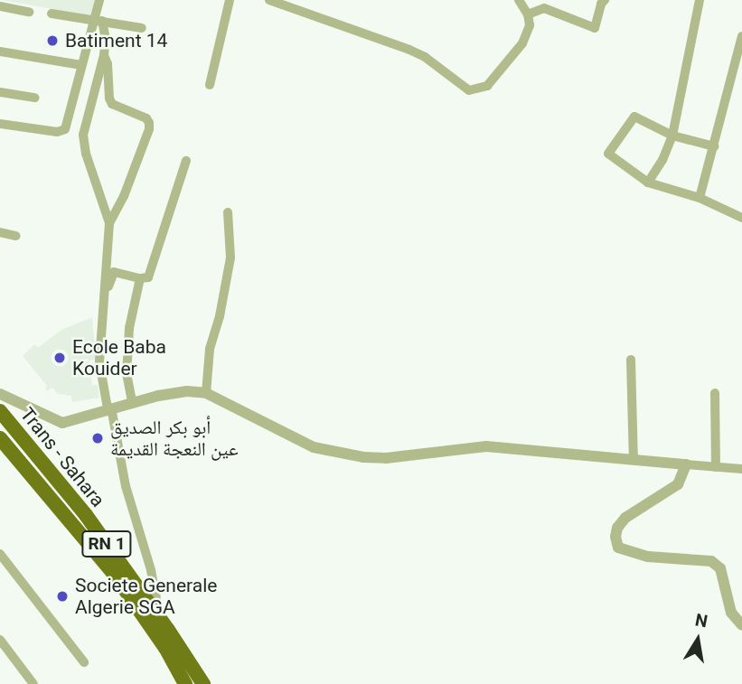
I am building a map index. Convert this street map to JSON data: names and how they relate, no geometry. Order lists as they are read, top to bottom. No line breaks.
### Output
{"streets":{"highway":["Trans - Sahara","RN 1"]},"places":["Batiment 14","Ecole Baba Kouider","أبو بكر الصديق عين النعجة القديمة","Societe Generale Algerie SGA"],"north":"top"}
